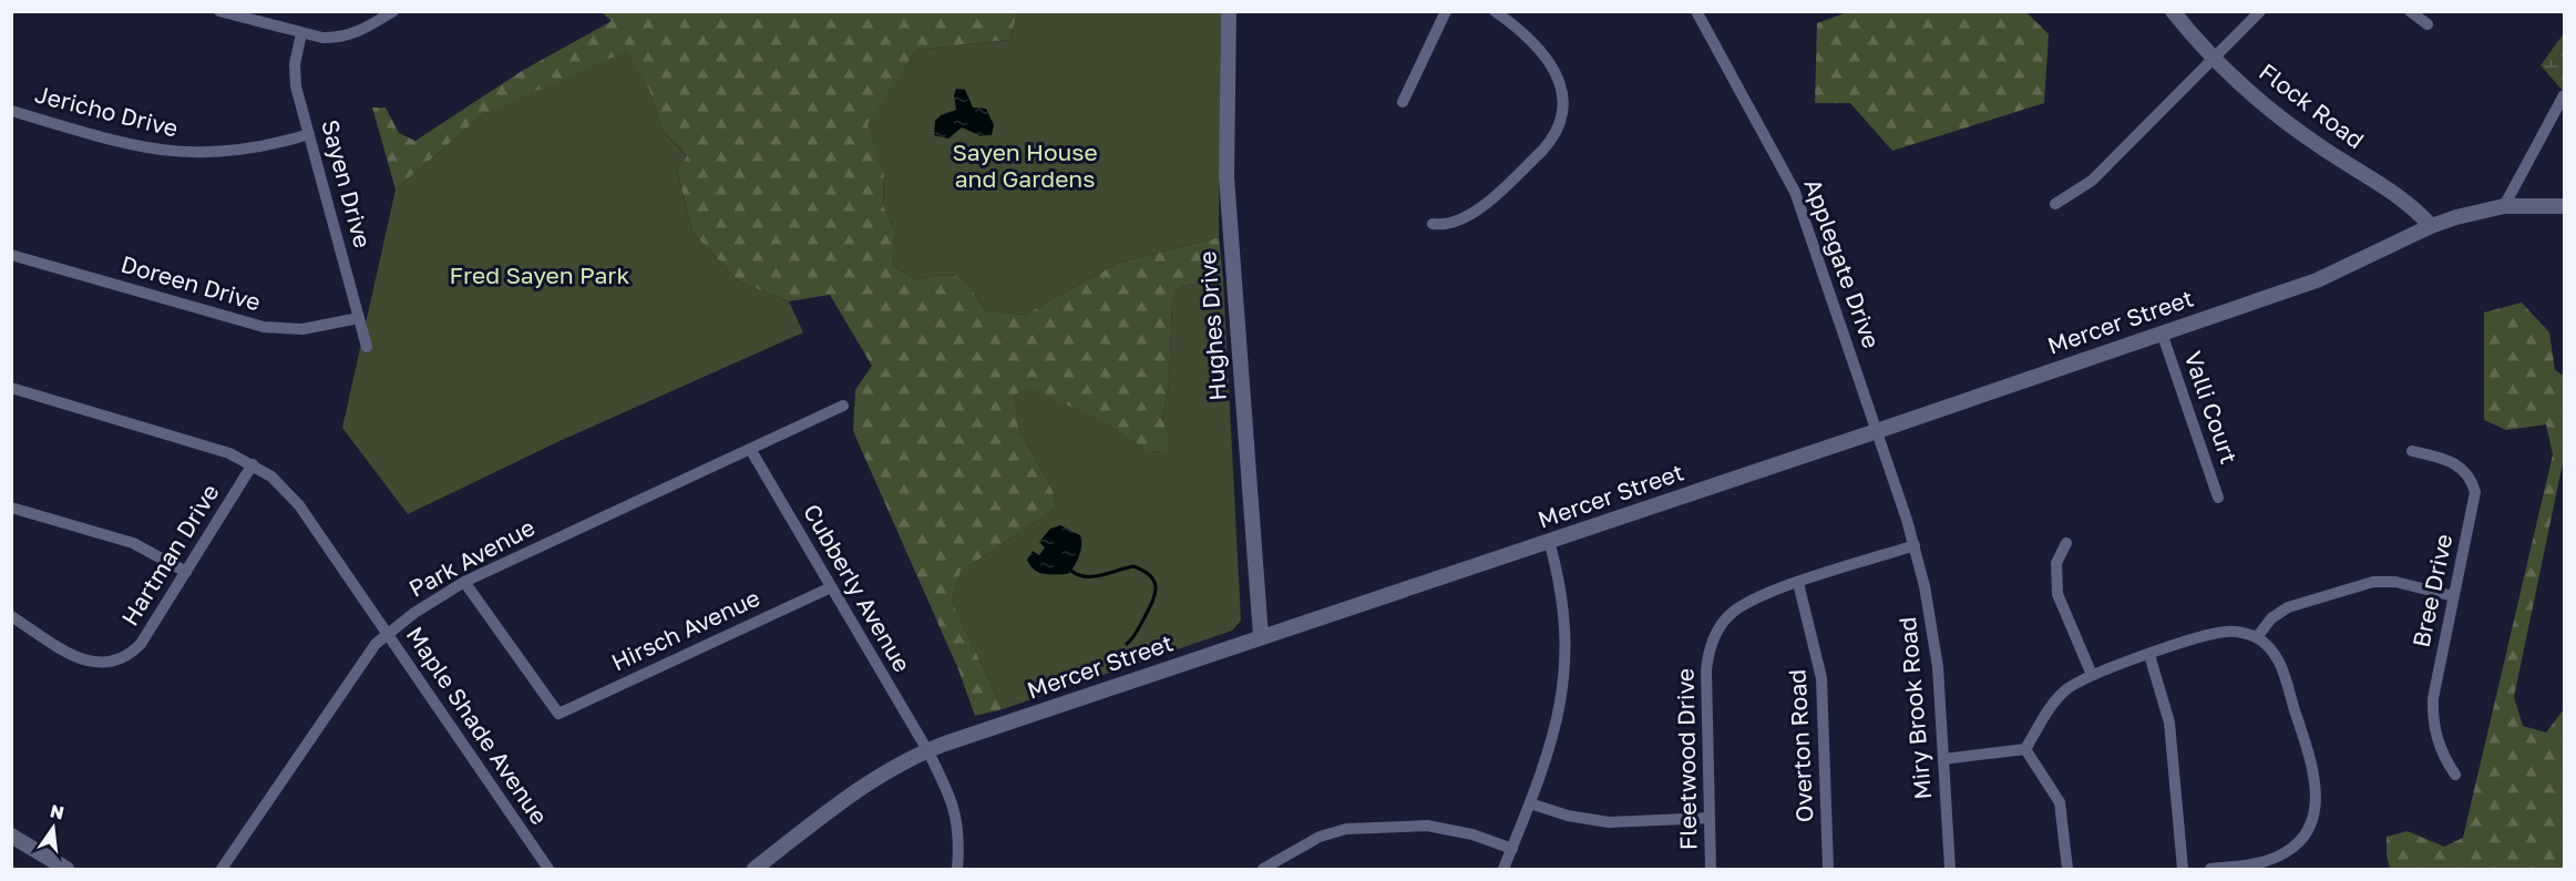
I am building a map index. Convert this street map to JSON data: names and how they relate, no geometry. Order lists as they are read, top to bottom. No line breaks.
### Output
{"streets":{"street":["Flock Road","Jericho Drive","Sayen Drive","Applegate Drive","Doreen Drive","Mercer Street","Hughes Drive","Valli Court","Hartman Drive","Park Avenue","Cubberly Avenue","Bree Drive","Hirsch Avenue","Miry Brook Road","Maple Shade Avenue","Overton Road","Fleetwood Drive"]},"crossings":[["Flock Road","Mercer Street"],["Jericho Drive","Sayen Drive"],["Sayen Drive","Doreen Drive"],["Applegate Drive","Mercer Street"],["Applegate Drive","Miry Brook Road"],["Mercer Street","Hughes Drive"],["Mercer Street","Valli Court"],["Mercer Street","Cubberly Avenue"],["Mercer Street","Miry Brook Road"],["Hartman Drive","Maple Shade Avenue"],["Park Avenue","Cubberly Avenue"],["Park Avenue","Hirsch Avenue"],["Park Avenue","Maple Shade Avenue"],["Cubberly Avenue","Hirsch Avenue"],["Miry Brook Road","Fleetwood Drive"],["Overton Road","Fleetwood Drive"]],"parks":["Sayen House and Gardens","Fred Sayen Park"],"north":"top"}
